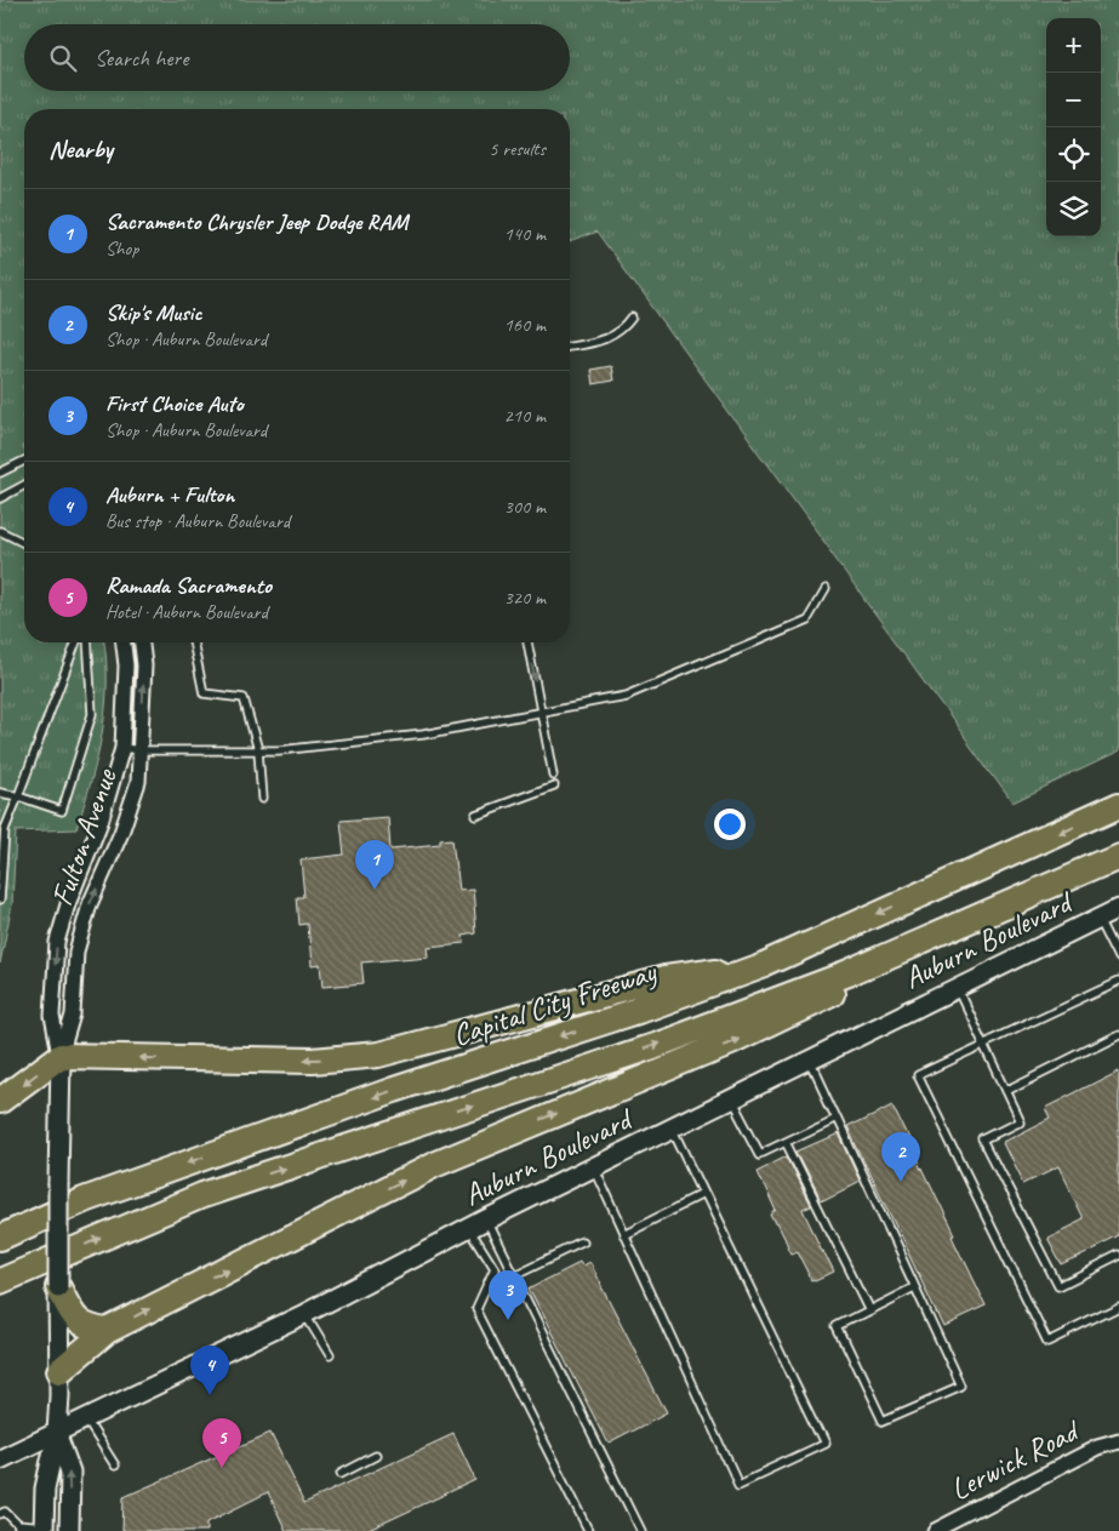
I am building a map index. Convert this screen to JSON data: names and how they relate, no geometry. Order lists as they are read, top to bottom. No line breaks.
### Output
{"streets":{"highway":["Capital City Freeway"],"main road":["Fulton Avenue","Auburn Boulevard"],"street":["Lerwick Road"]},"crossings":[["Fulton Avenue","Auburn Boulevard"]],"page":{"map_buttons":["+","−"],"search":"Search here","heading":["Nearby","5 results"],"list":[{"mark":"1","name":"Sacramento Chrysler Jeep Dodge RAM","note":"Shop","value":"140 m"},{"mark":"2","name":"Skip's Music","note":"Shop · Auburn Boulevard","value":"160 m"},{"mark":"3","name":"First Choice Auto","note":"Shop · Auburn Boulevard","value":"210 m"},{"mark":"4","name":"Auburn + Fulton","note":"Bus stop · Auburn Boulevard","value":"300 m"},{"mark":"5","name":"Ramada Sacramento","note":"Hotel · Auburn Boulevard","value":"320 m"}],"pins":["1","2","3","4","5"]}}
